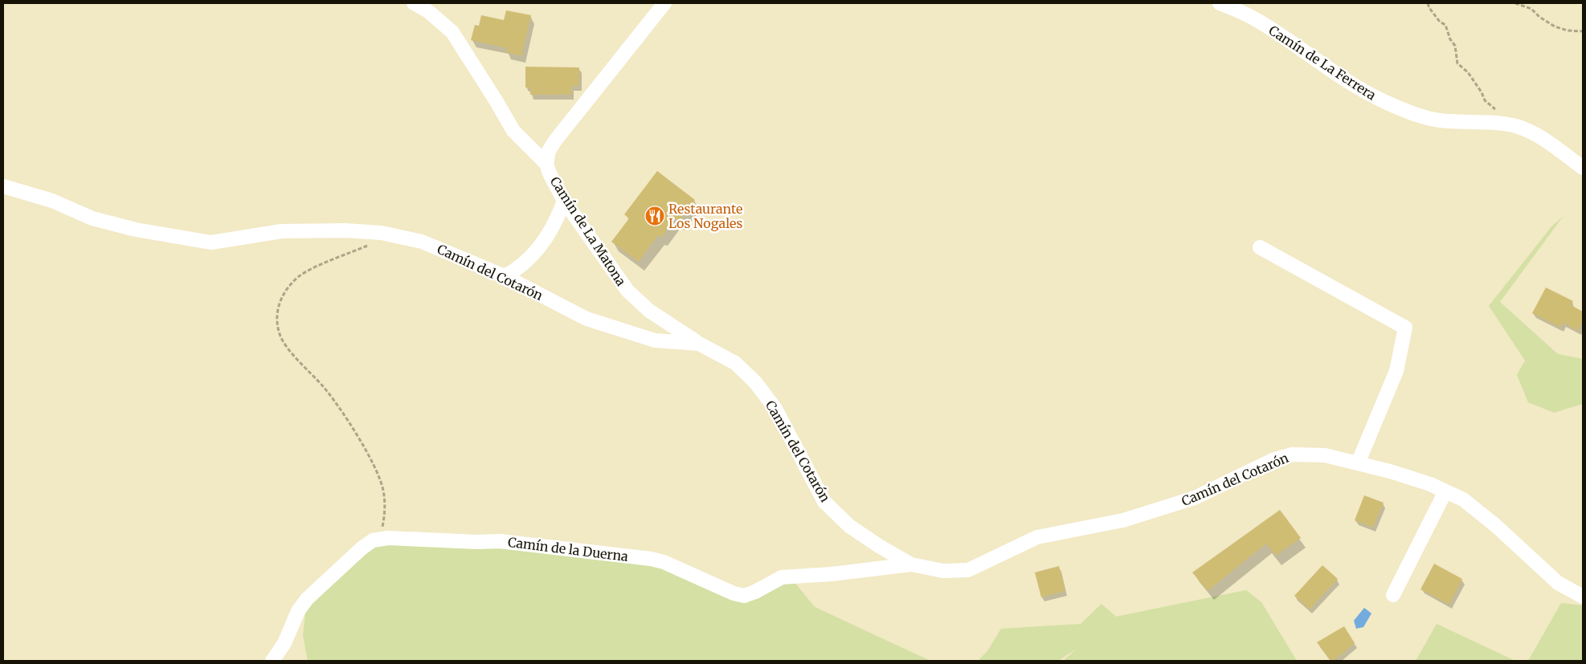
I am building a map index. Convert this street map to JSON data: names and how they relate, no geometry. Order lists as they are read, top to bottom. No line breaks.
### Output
{"streets":{"street":["Camín de La Ferrera","Camín de La Matona","Camín del Cotarón","Camín de la Duerna"]},"crossings":[["Camín de La Matona","Camín del Cotarón"],["Camín del Cotarón","Camín de la Duerna"]],"places":{"restaurant":["Restaurante Los Nogales"]}}
